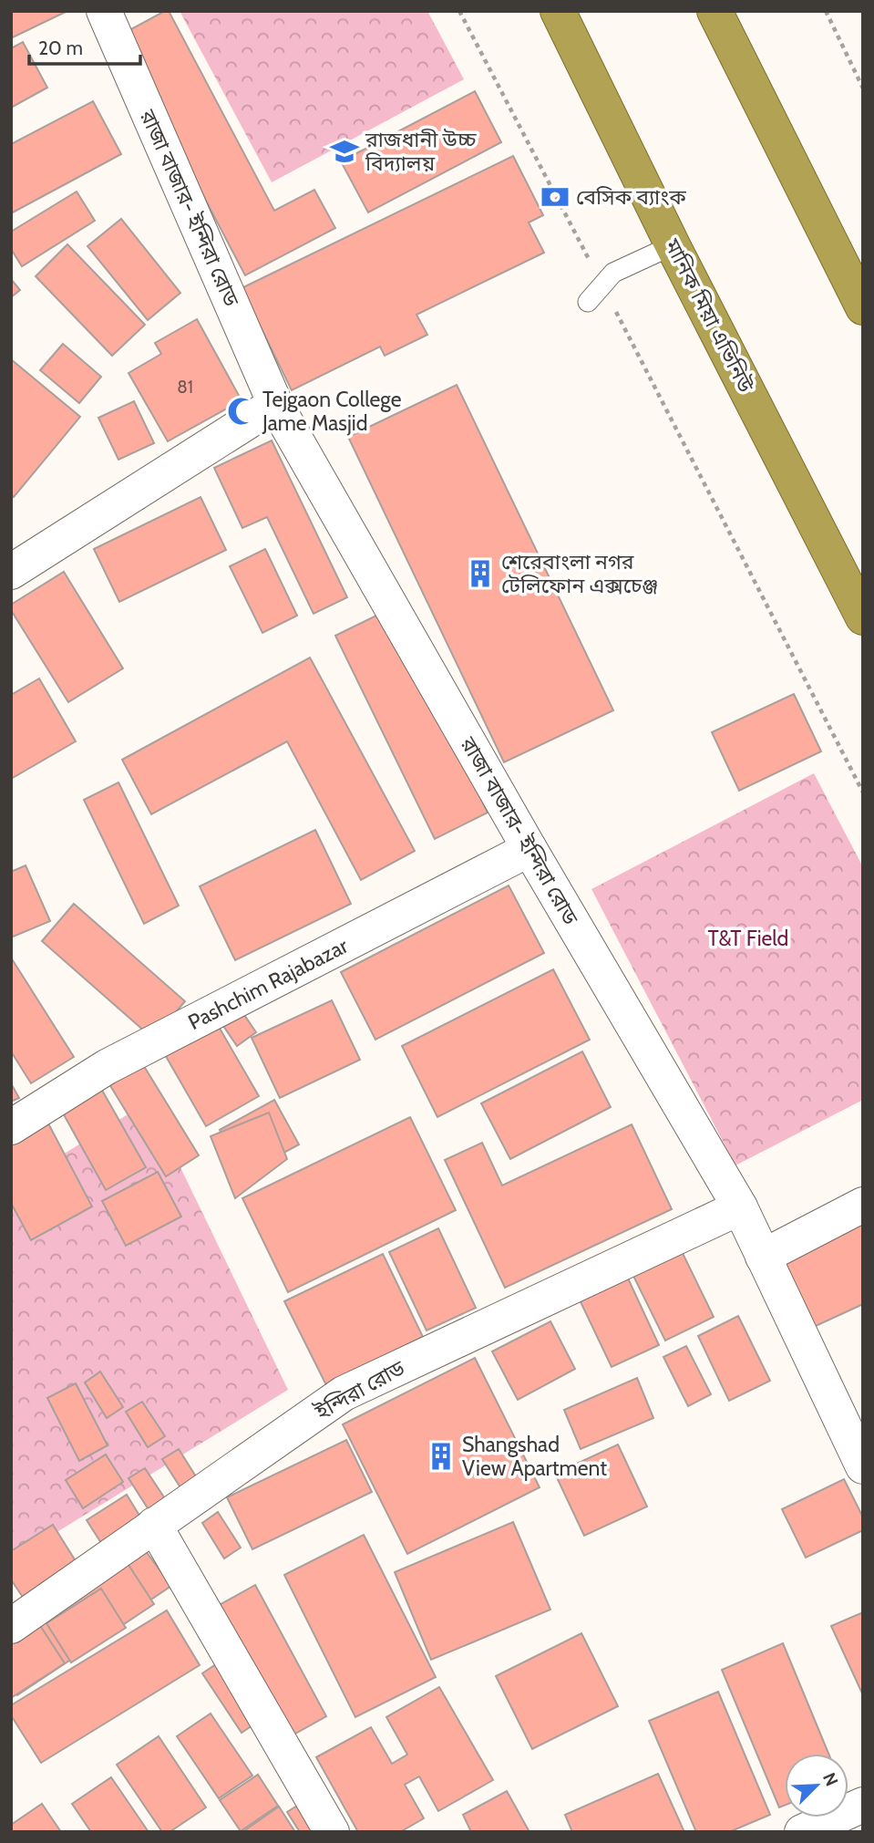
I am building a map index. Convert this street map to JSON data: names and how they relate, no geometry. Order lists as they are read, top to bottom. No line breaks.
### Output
{"streets":{"highway":["মানিক মিয়া এভিনিউ"],"street":["রাজা বাজার- ইন্দিরা রোড","Pashchim Rajabazar","ইন্দিরা রোড"]},"crossings":[["রাজা বাজার- ইন্দিরা রোড","Pashchim Rajabazar"],["রাজা বাজার- ইন্দিরা রোড","ইন্দিরা রোড"]],"parks":["T&T Field"],"places":{"school or university":["রাজধানী উচ্চ বিদ্যালয়"],"bank":["বেসিক ব্যাংক"],"mosque":["Tejgaon College Jame Masjid"],"building":["শেরেবাংলা নগর টেলিফোন এক্সচেঞ্জ","Shangshad View Apartment"]},"house_numbers":["81"],"scale_bar":"20 m","north":"top right"}
